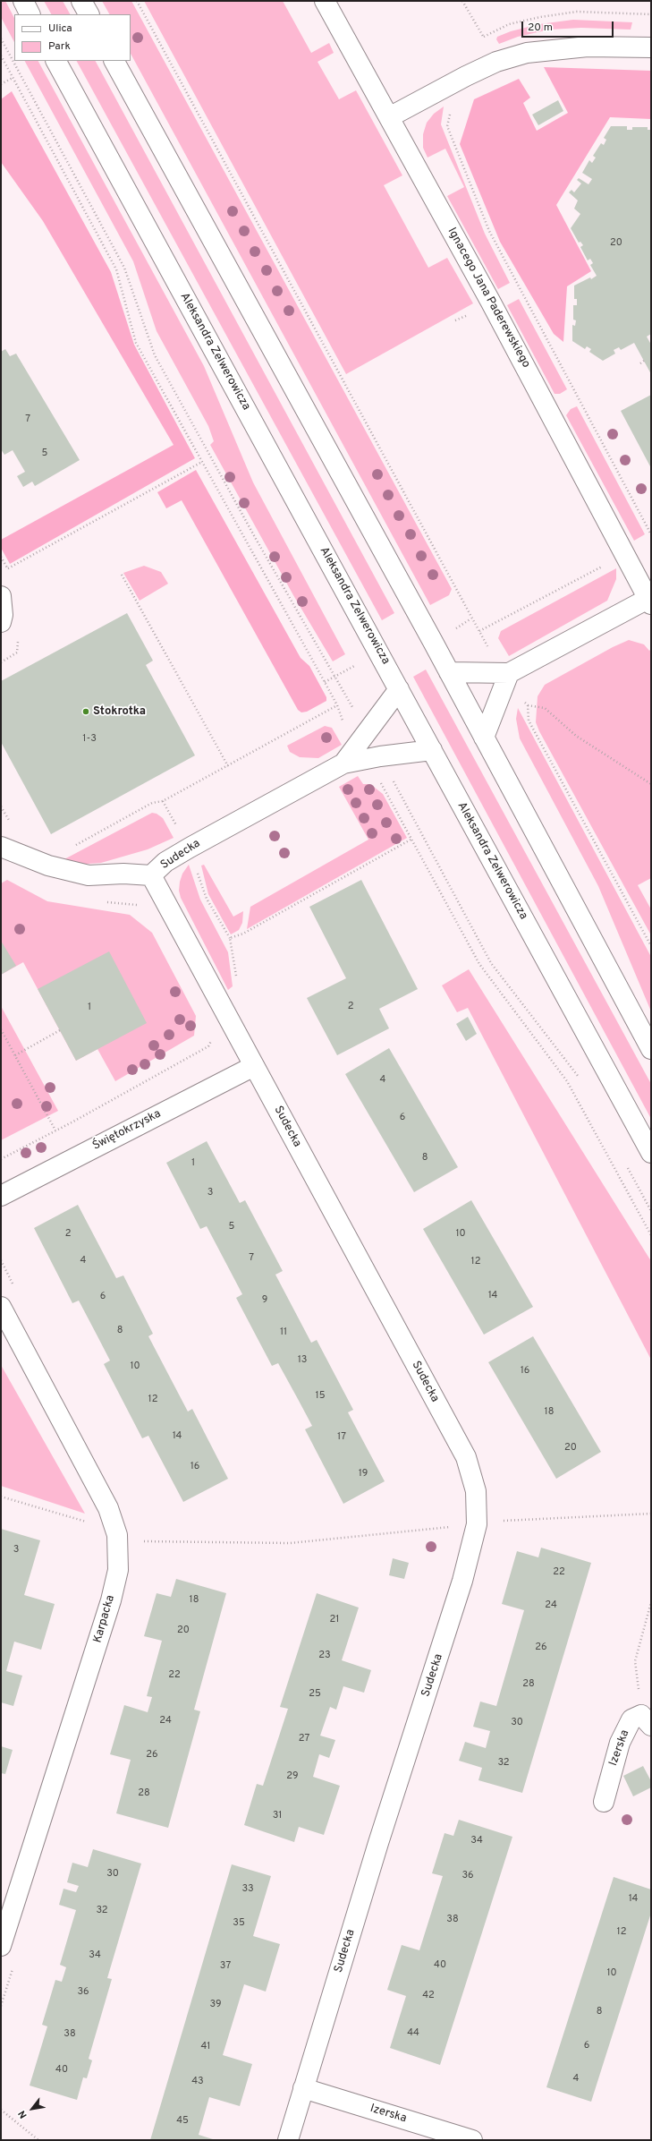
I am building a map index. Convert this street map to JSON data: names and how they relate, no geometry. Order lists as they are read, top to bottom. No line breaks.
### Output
{"streets":{"street":["Ignacego Jana Paderewskiego","Aleksandra Zelwerowicza","Sudecka","Świętokrzyska","Karpacka","Izerska"]},"crossings":[["Aleksandra Zelwerowicza","Sudecka"],["Sudecka","Świętokrzyska"],["Sudecka","Izerska"]],"places":["Stokrotka"],"house_numbers":["20","7","5","1-3","2","1","4","6","8","1","3","5","2","10","7","4","12","14","6","9","8","11","13","10","16","15","12","18","14","17","20","16","19","3","22","18","24","21","20","26","23","22","28","25","24","30","27","26","32","29","28","31","34","30","36","33","14","32","38","35","12","34","40","37","10","36","42","39","8","44","38","6","41","40","4","43","45"],"legend":["Ulica","Park"],"scale_bar":"20 m","north":"bottom left"}
